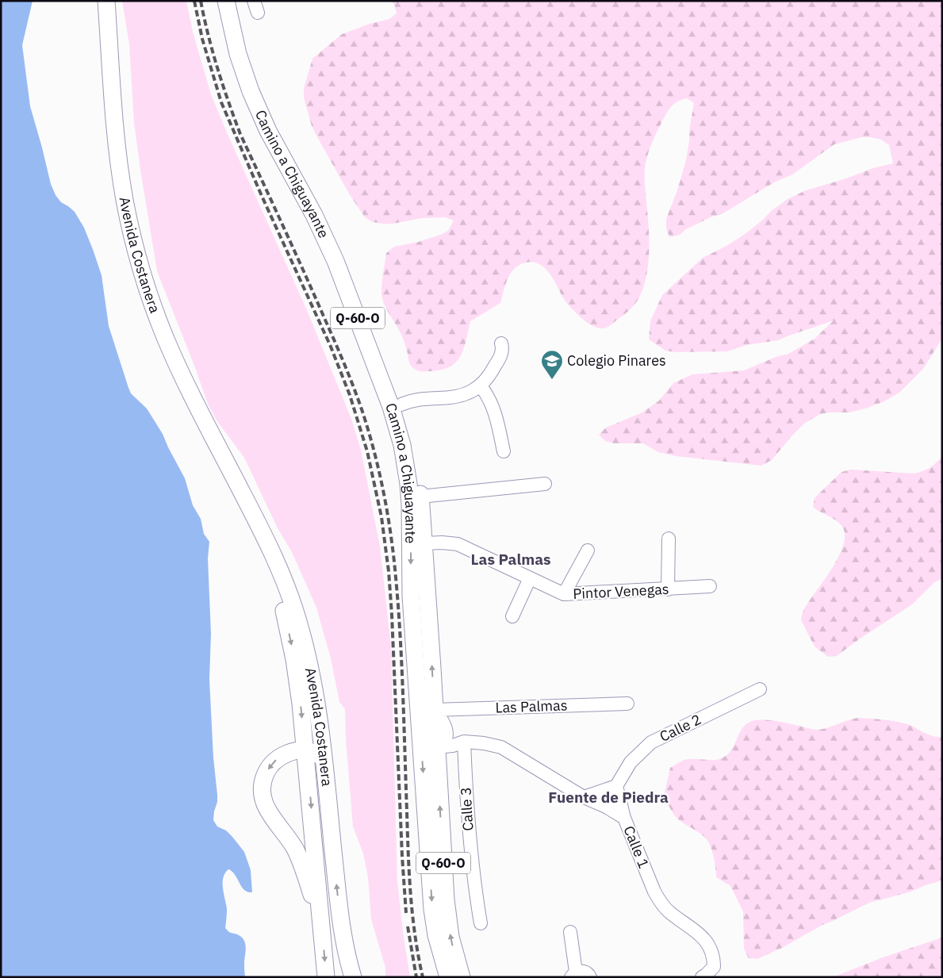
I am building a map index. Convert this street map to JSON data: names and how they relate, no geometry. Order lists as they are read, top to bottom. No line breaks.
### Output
{"streets":{"main road":["Camino a Chiguayante","Avenida Costanera","Q-60-O"],"street":["Pintor Venegas","Las Palmas","Calle 2","Calle 3","Calle 1"]},"crossings":[["Camino a Chiguayante","Pintor Venegas"],["Camino a Chiguayante","Las Palmas"],["Camino a Chiguayante","Calle 1"],["Calle 3","Calle 1"]],"districts":["Las Palmas","Fuente de Piedra"],"places":{"school or university":["Colegio Pinares"]}}
